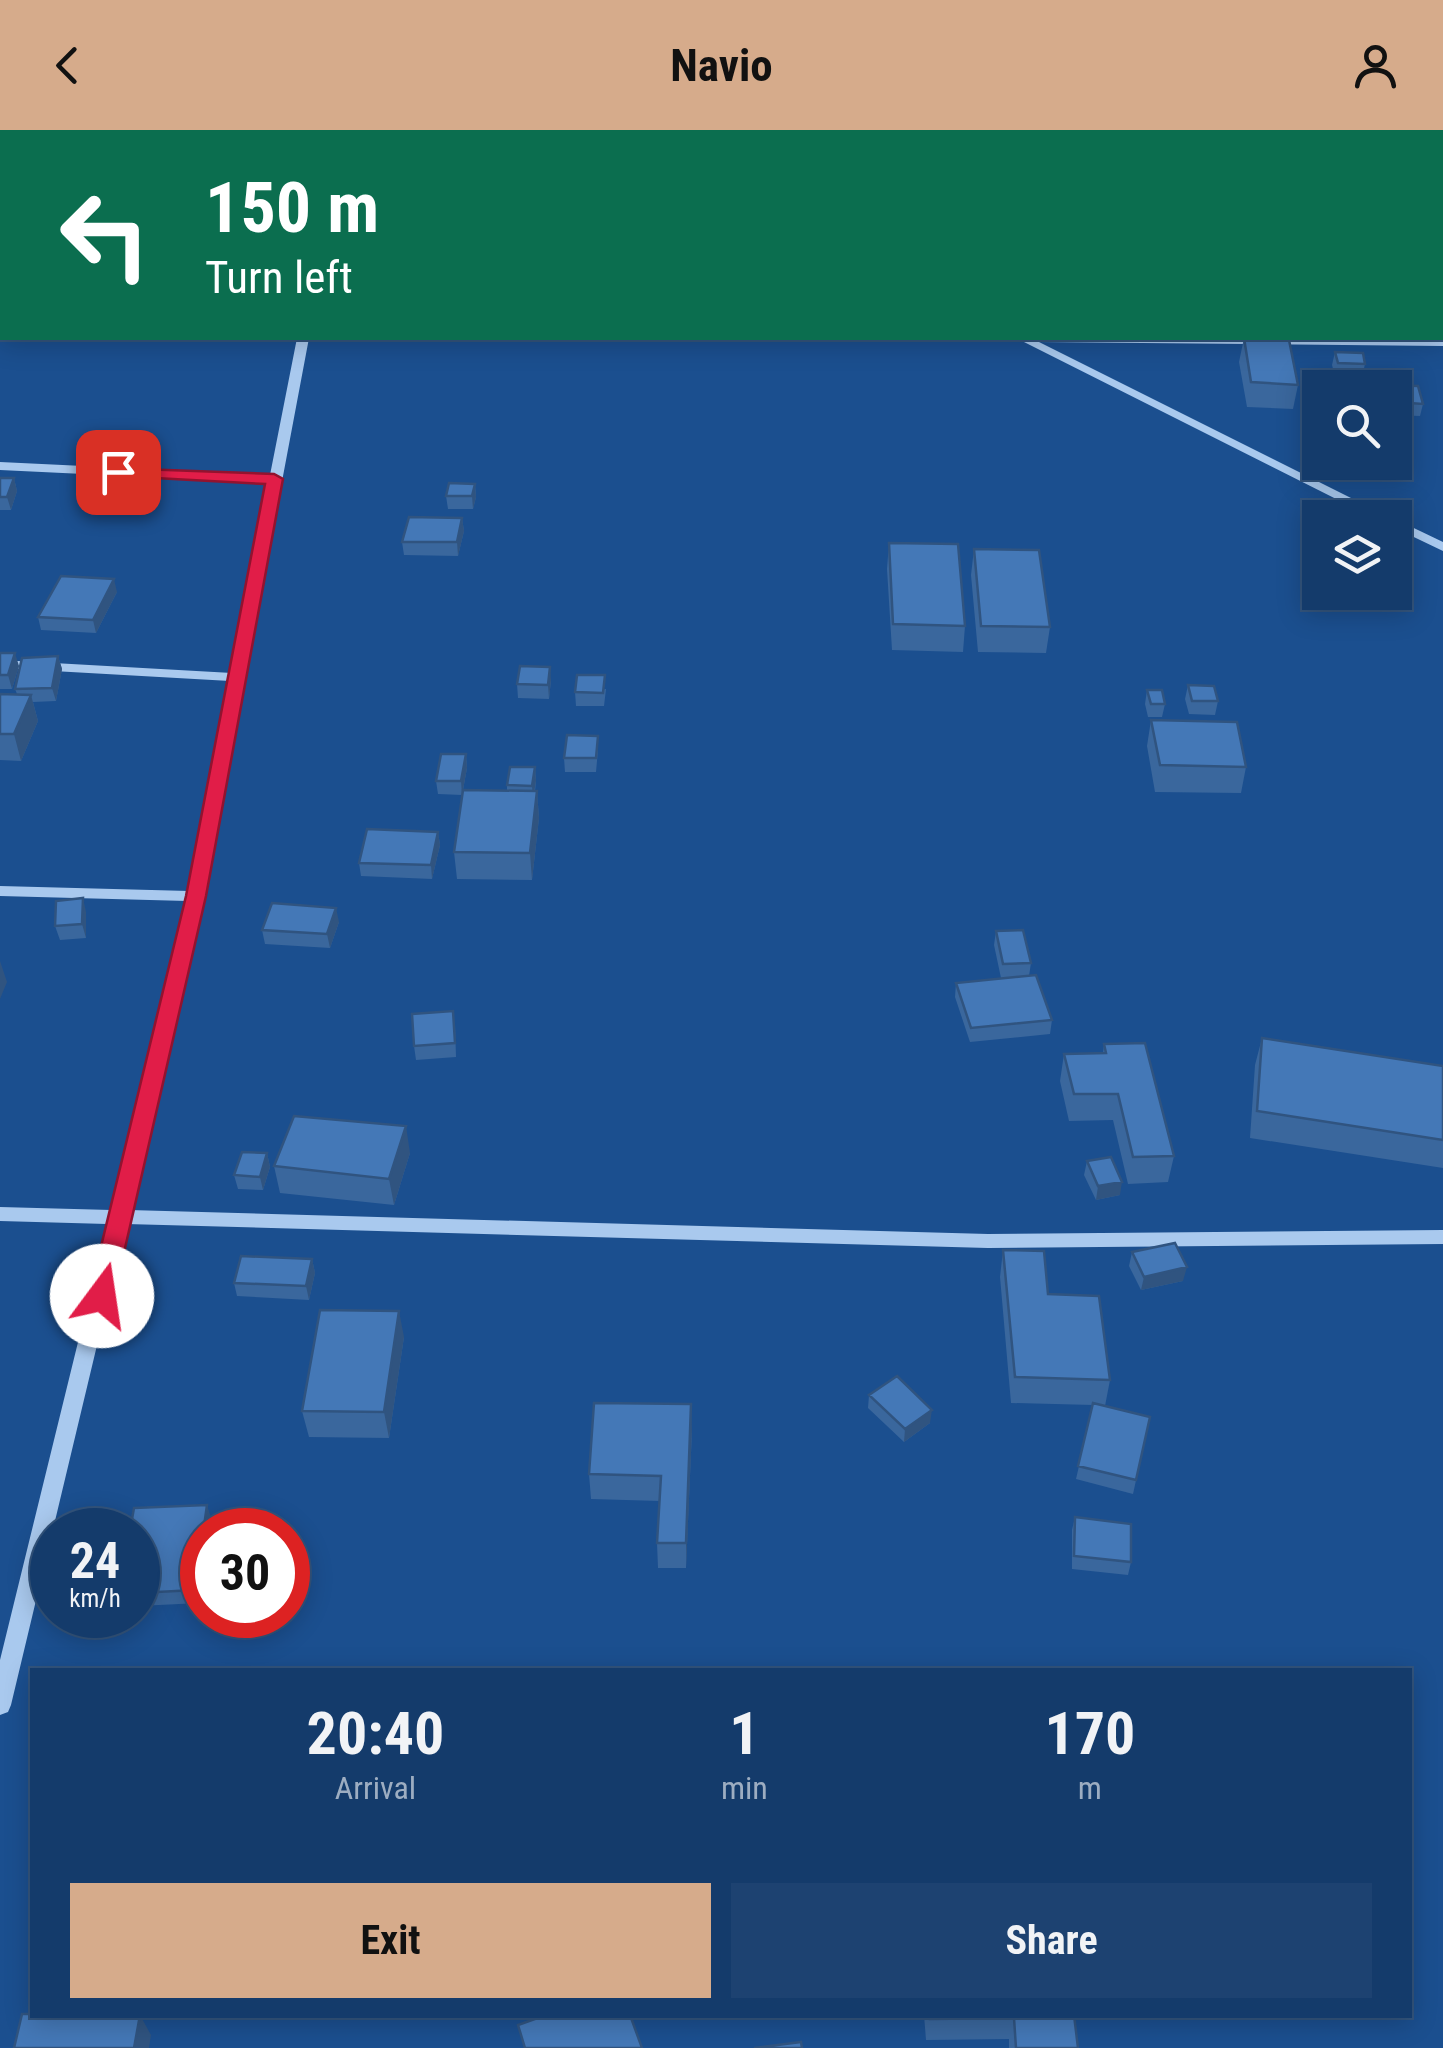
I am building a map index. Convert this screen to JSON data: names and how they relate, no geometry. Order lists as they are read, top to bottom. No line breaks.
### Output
{"page":{"header":"Navio","turn":["150 m","Turn left"],"speed":"24 km/h","limit":"30","eta":["20:40","Arrival","1","min","170","m"],"buttons":["Exit","Share"]}}
